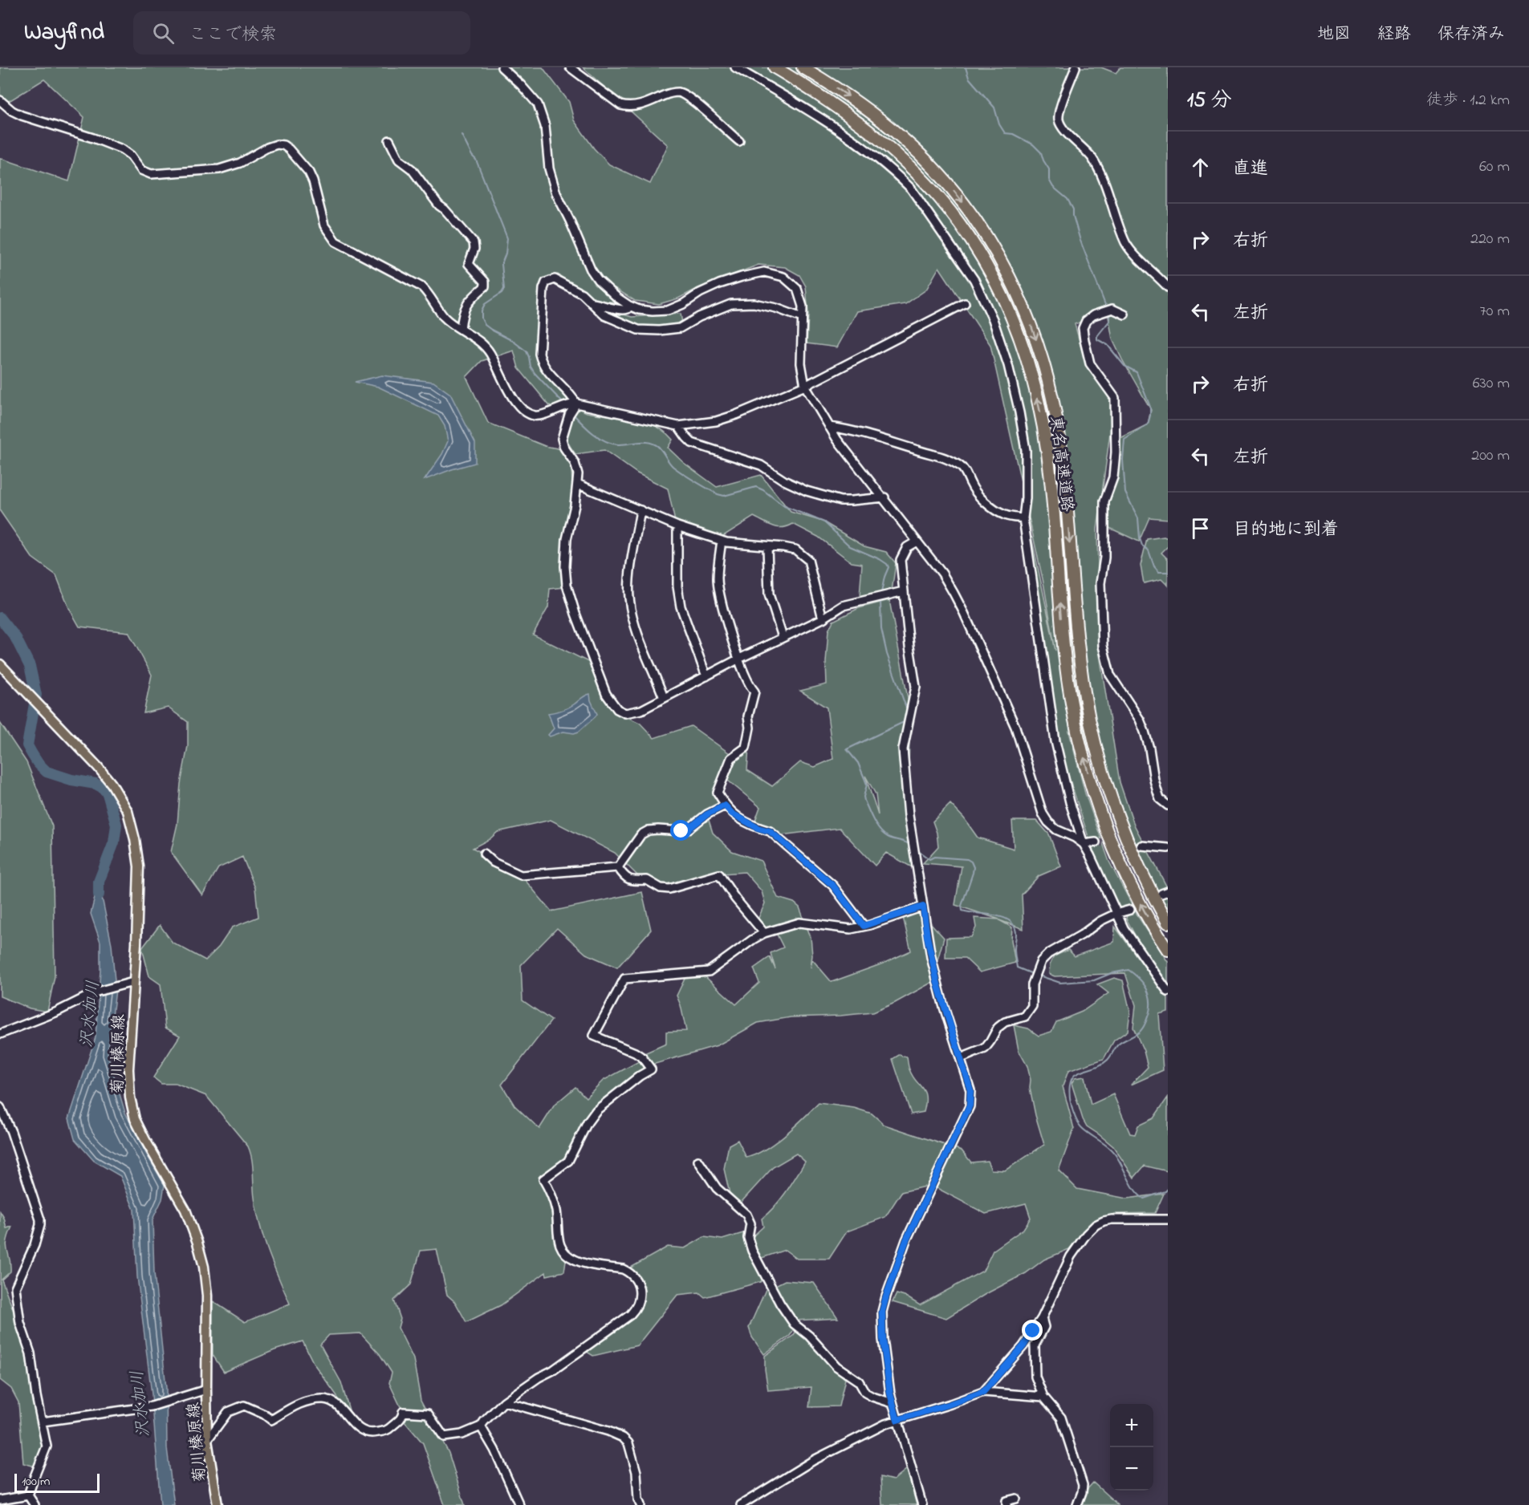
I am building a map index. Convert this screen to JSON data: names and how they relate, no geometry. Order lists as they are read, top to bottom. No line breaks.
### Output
{"streets":{"highway":["東名高速道路"],"main road":["菊川榛原線"]},"water":["沢水加川"],"scale_bar":"100 m","page":{"header":"Wayfind","search":"ここで検索","nav":["地図","経路","保存済み"],"heading":["15 分","徒歩 · 1.2 km"],"list":[["直進","60 m"],["右折","220 m"],["左折","70 m"],["右折","630 m"],["左折","200 m"],"目的地に到着"],"map_buttons":["+","−"],"scale":"100 m"}}
